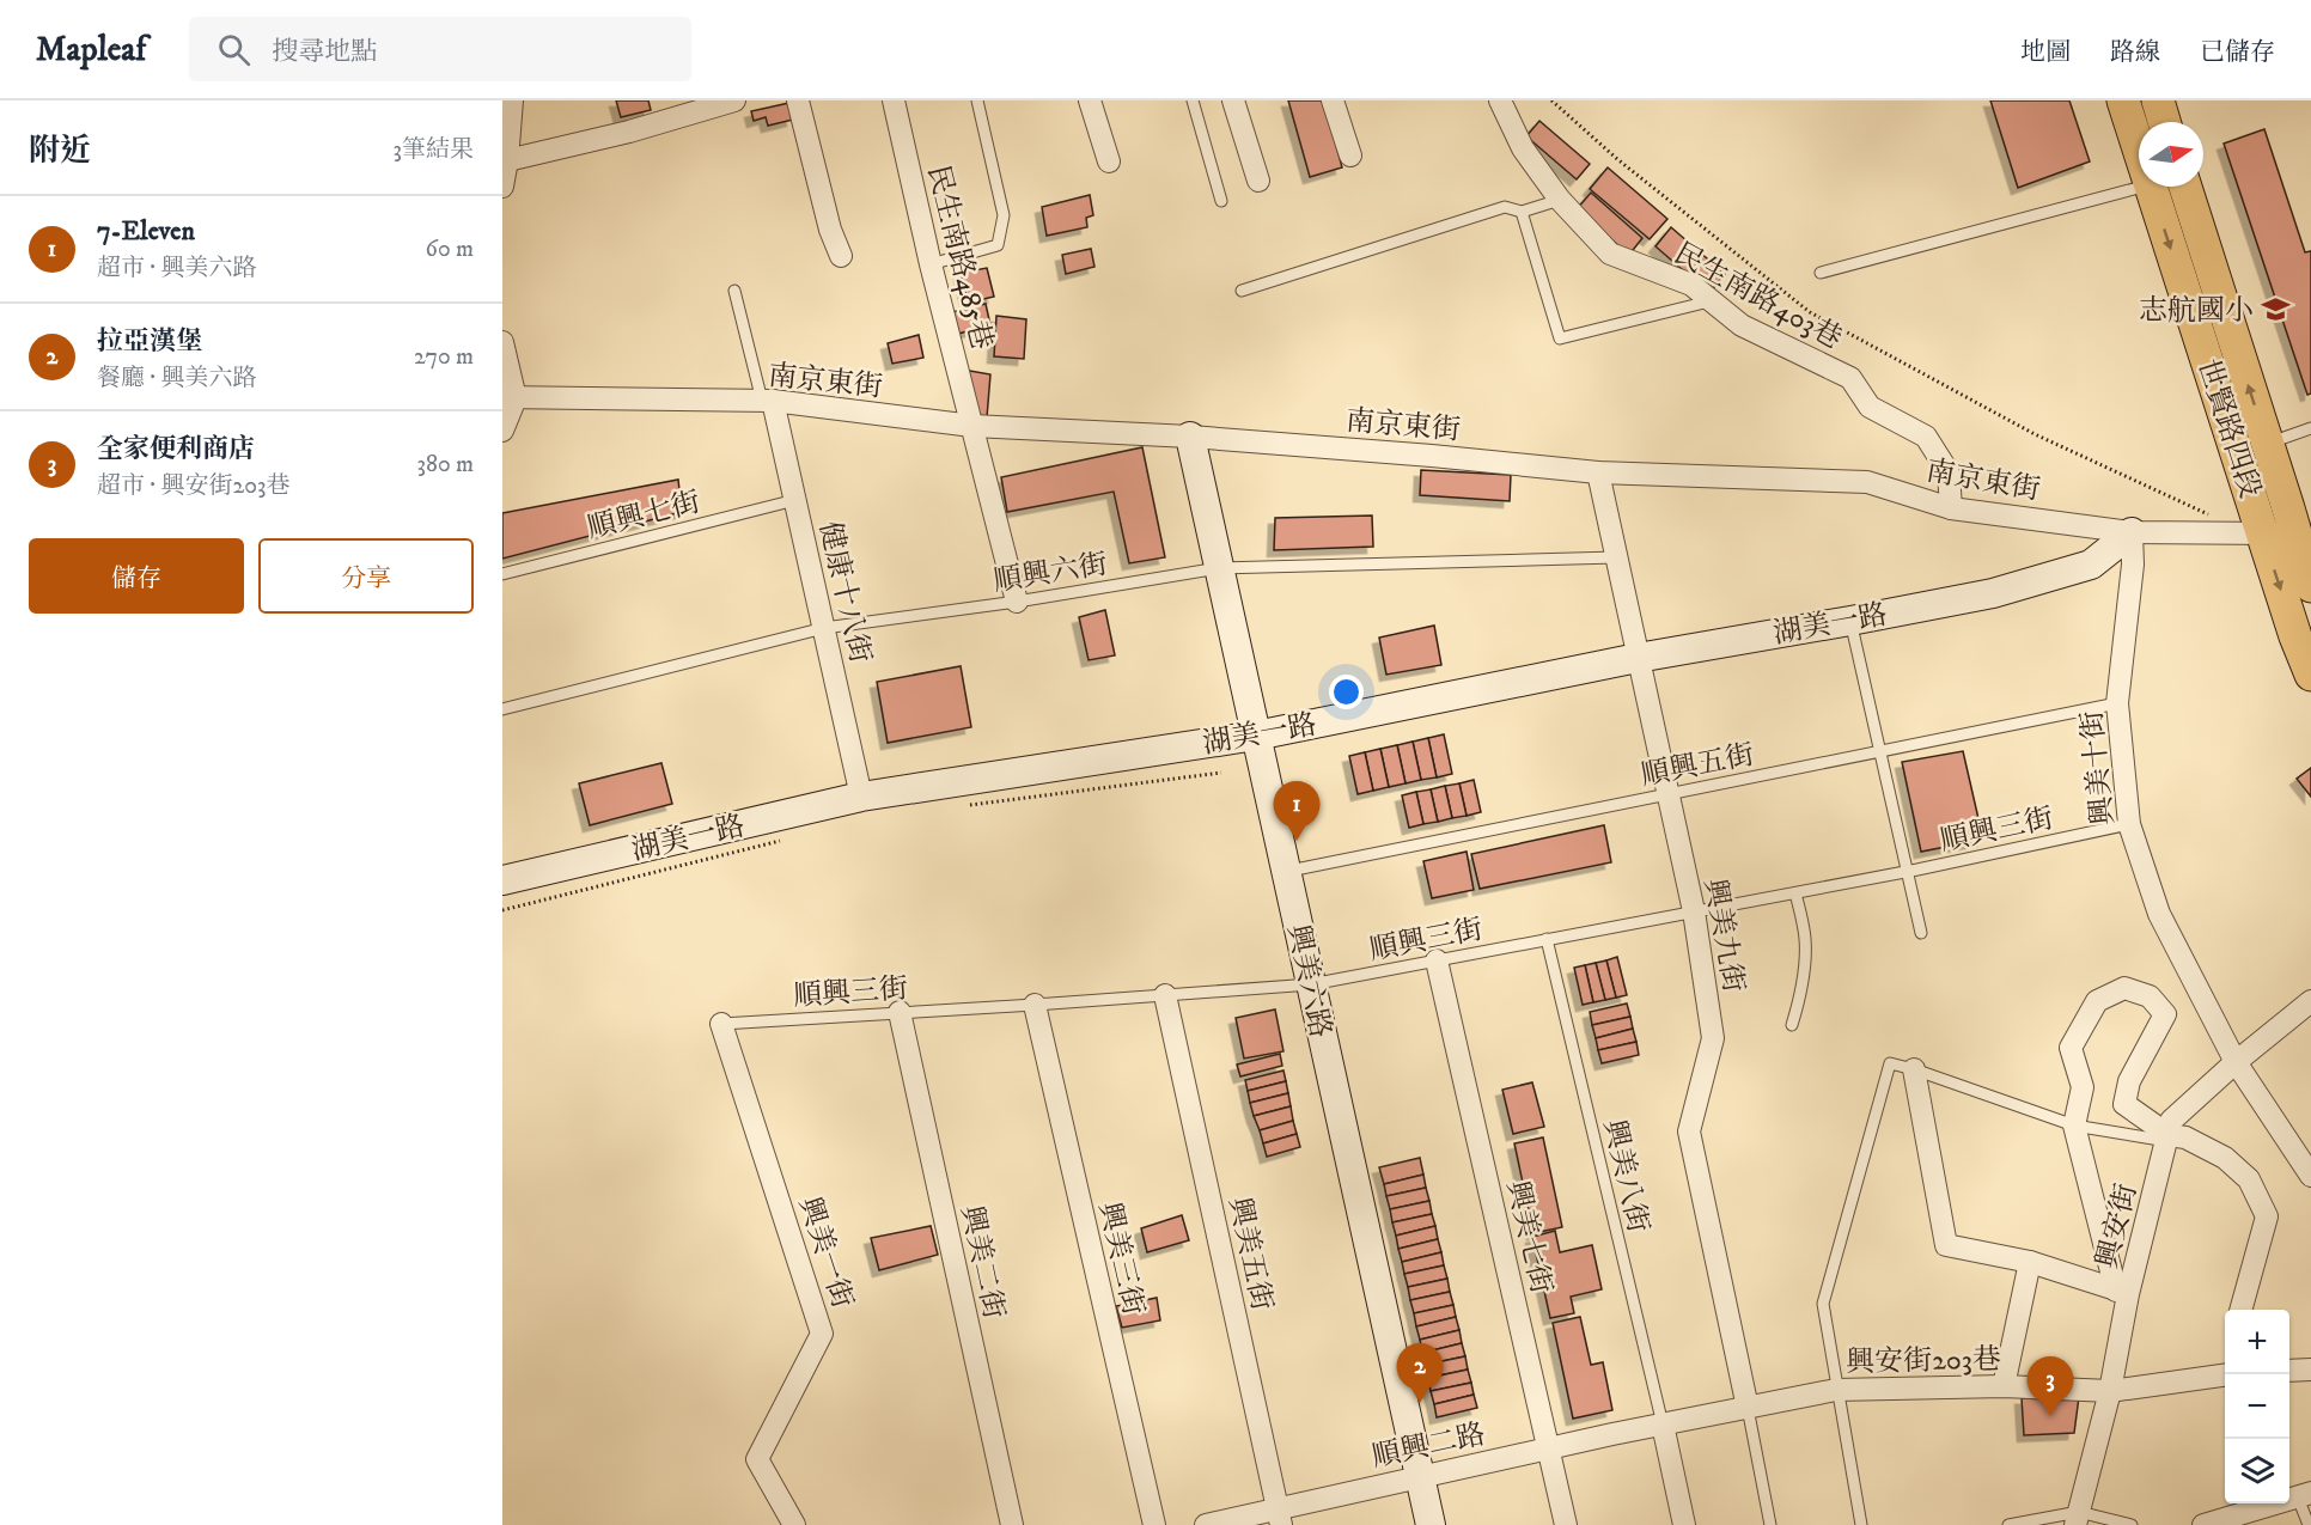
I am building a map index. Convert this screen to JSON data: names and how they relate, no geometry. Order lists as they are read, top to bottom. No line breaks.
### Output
{"streets":{"main road":["世賢路四段"],"street":["民生南路485巷","民生南路403巷","南京東街","健康十八街","湖美一路","興美十街","興美九街","興美六路","興安街","興美七街","興美一街","興美五街","興美三街","興美二街","興安街203巷","順興二路"],"lane":["順興七街","順興六街","順興五街","順興三街","興美八街"]},"crossings":[["民生南路485巷","南京東街"],["民生南路485巷","順興六街"],["民生南路403巷","南京東街"],["南京東街","世賢路四段"],["南京東街","健康十八街"],["南京東街","湖美一路"],["南京東街","興美十街"],["南京東街","興美九街"],["南京東街","興美六路"],["順興七街","健康十八街"],["順興六街","健康十八街"],["順興六街","興美九街"],["順興六街","興美六路"],["健康十八街","湖美一路"],["湖美一路","興美十街"],["湖美一路","興美九街"],["湖美一路","興美六路"],["順興五街","興美十街"],["順興五街","興美九街"],["順興五街","興美六路"],["興美十街","順興三街"],["興美十街","興安街"],["順興三街","興美九街"],["順興三街","興美六路"],["順興三街","興美八街"],["順興三街","興美七街"],["順興三街","興美一街"],["順興三街","興美五街"],["順興三街","興美三街"],["順興三街","興美二街"],["興美九街","興安街203巷"],["興美六路","順興二路"],["興美八街","興安街203巷"],["興美八街","順興二路"],["興安街","興安街203巷"],["興美七街","順興二路"],["興美五街","順興二路"],["興安街203巷","順興二路"]],"places":{"school or university":["志航國小"]},"north":"right","page":{"header":"Mapleaf","search":"搜尋地點","nav":["地圖","路線","已儲存"],"heading":["附近","3筆結果"],"list":[{"mark":"1","name":"7-Eleven","note":"超市 · 興美六路","value":"60 m"},{"mark":"2","name":"拉亞漢堡","note":"餐廳 · 興美六路","value":"270 m"},{"mark":"3","name":"全家便利商店","note":"超市 · 興安街203巷","value":"380 m"}],"buttons":["儲存","分享"],"pins":["1","2","3"],"map_buttons":["+","−"]}}
